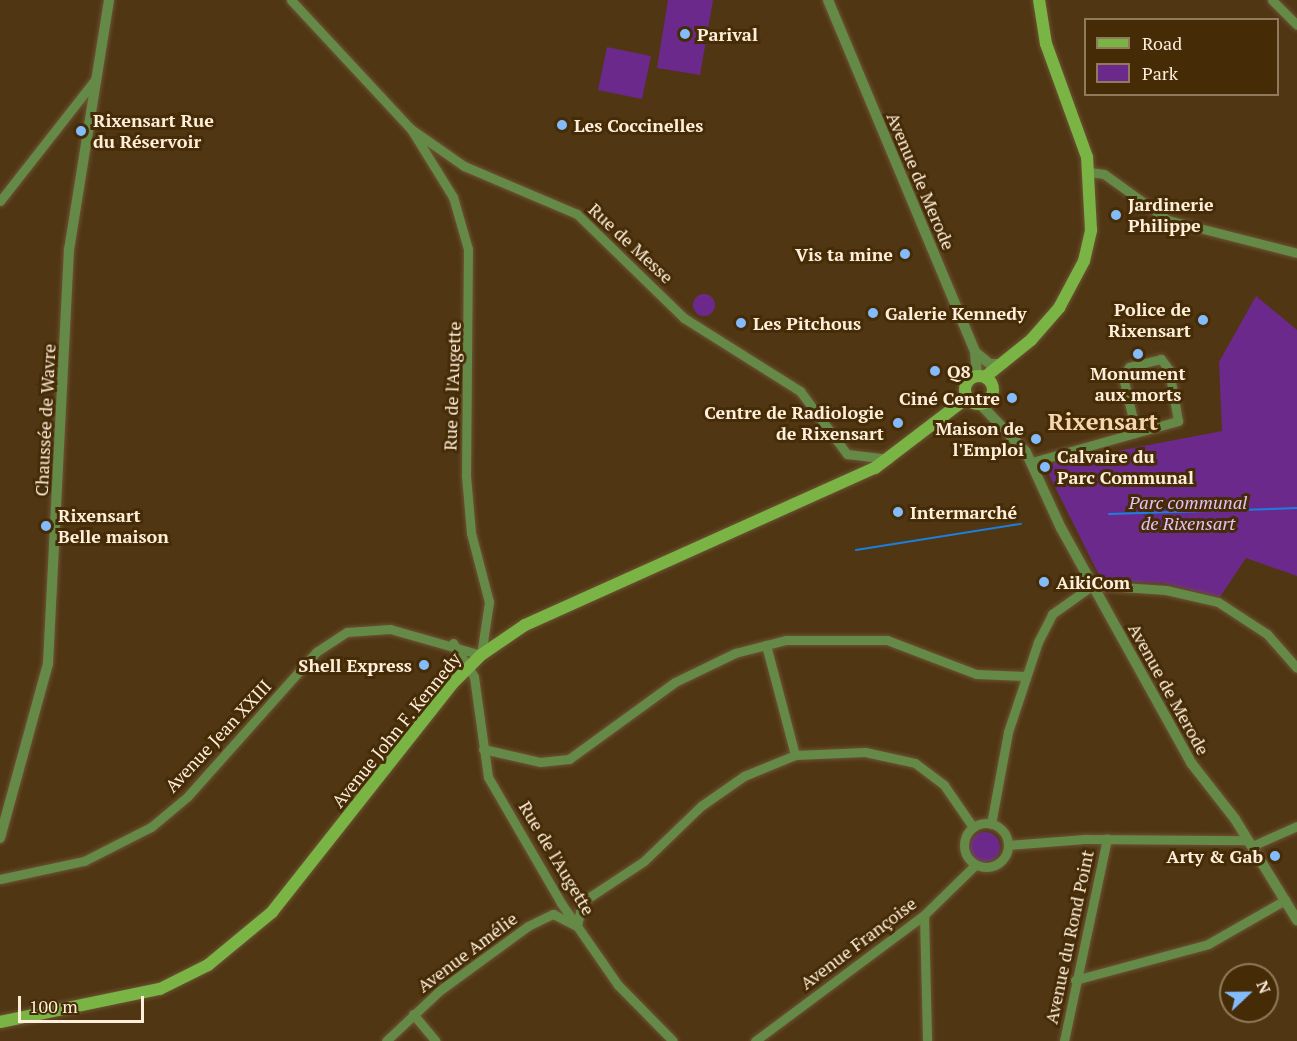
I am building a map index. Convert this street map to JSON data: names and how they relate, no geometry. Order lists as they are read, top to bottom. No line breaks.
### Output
{"streets":{"main road":["Avenue John F. Kennedy"],"street":["Avenue de Merode","Rue de Messe","Rue de l'Augette","Chaussée de Wavre","Avenue Jean XXIII","Avenue du Rond Point","Avenue Françoise","Avenue Amélie"]},"crossings":[["Rue de Messe","Rue de l'Augette"],["Rue de Messe","Avenue John F. Kennedy"],["Rue de l'Augette","Avenue John F. Kennedy"],["Rue de l'Augette","Avenue Jean XXIII"],["Rue de l'Augette","Avenue Amélie"],["Avenue John F. Kennedy","Avenue Jean XXIII"]],"districts":["Rixensart"],"parks":["Parc communal de Rixensart"],"places":["Parival","Les Coccinelles","Rixensart Rue du Réservoir","Jardinerie Philippe","Vis ta mine","Galerie Kennedy","Police de Rixensart","Les Pitchous","Monument aux morts","Q8","Ciné Centre","Centre de Radiologie de Rixensart","Maison de l'Emploi","Calvaire du Parc Communal","Intermarché","Rixensart Belle maison","AikiCom","Shell Express","Arty & Gab"],"legend":["Road","Park"],"scale_bar":"100 m","north":"right"}
